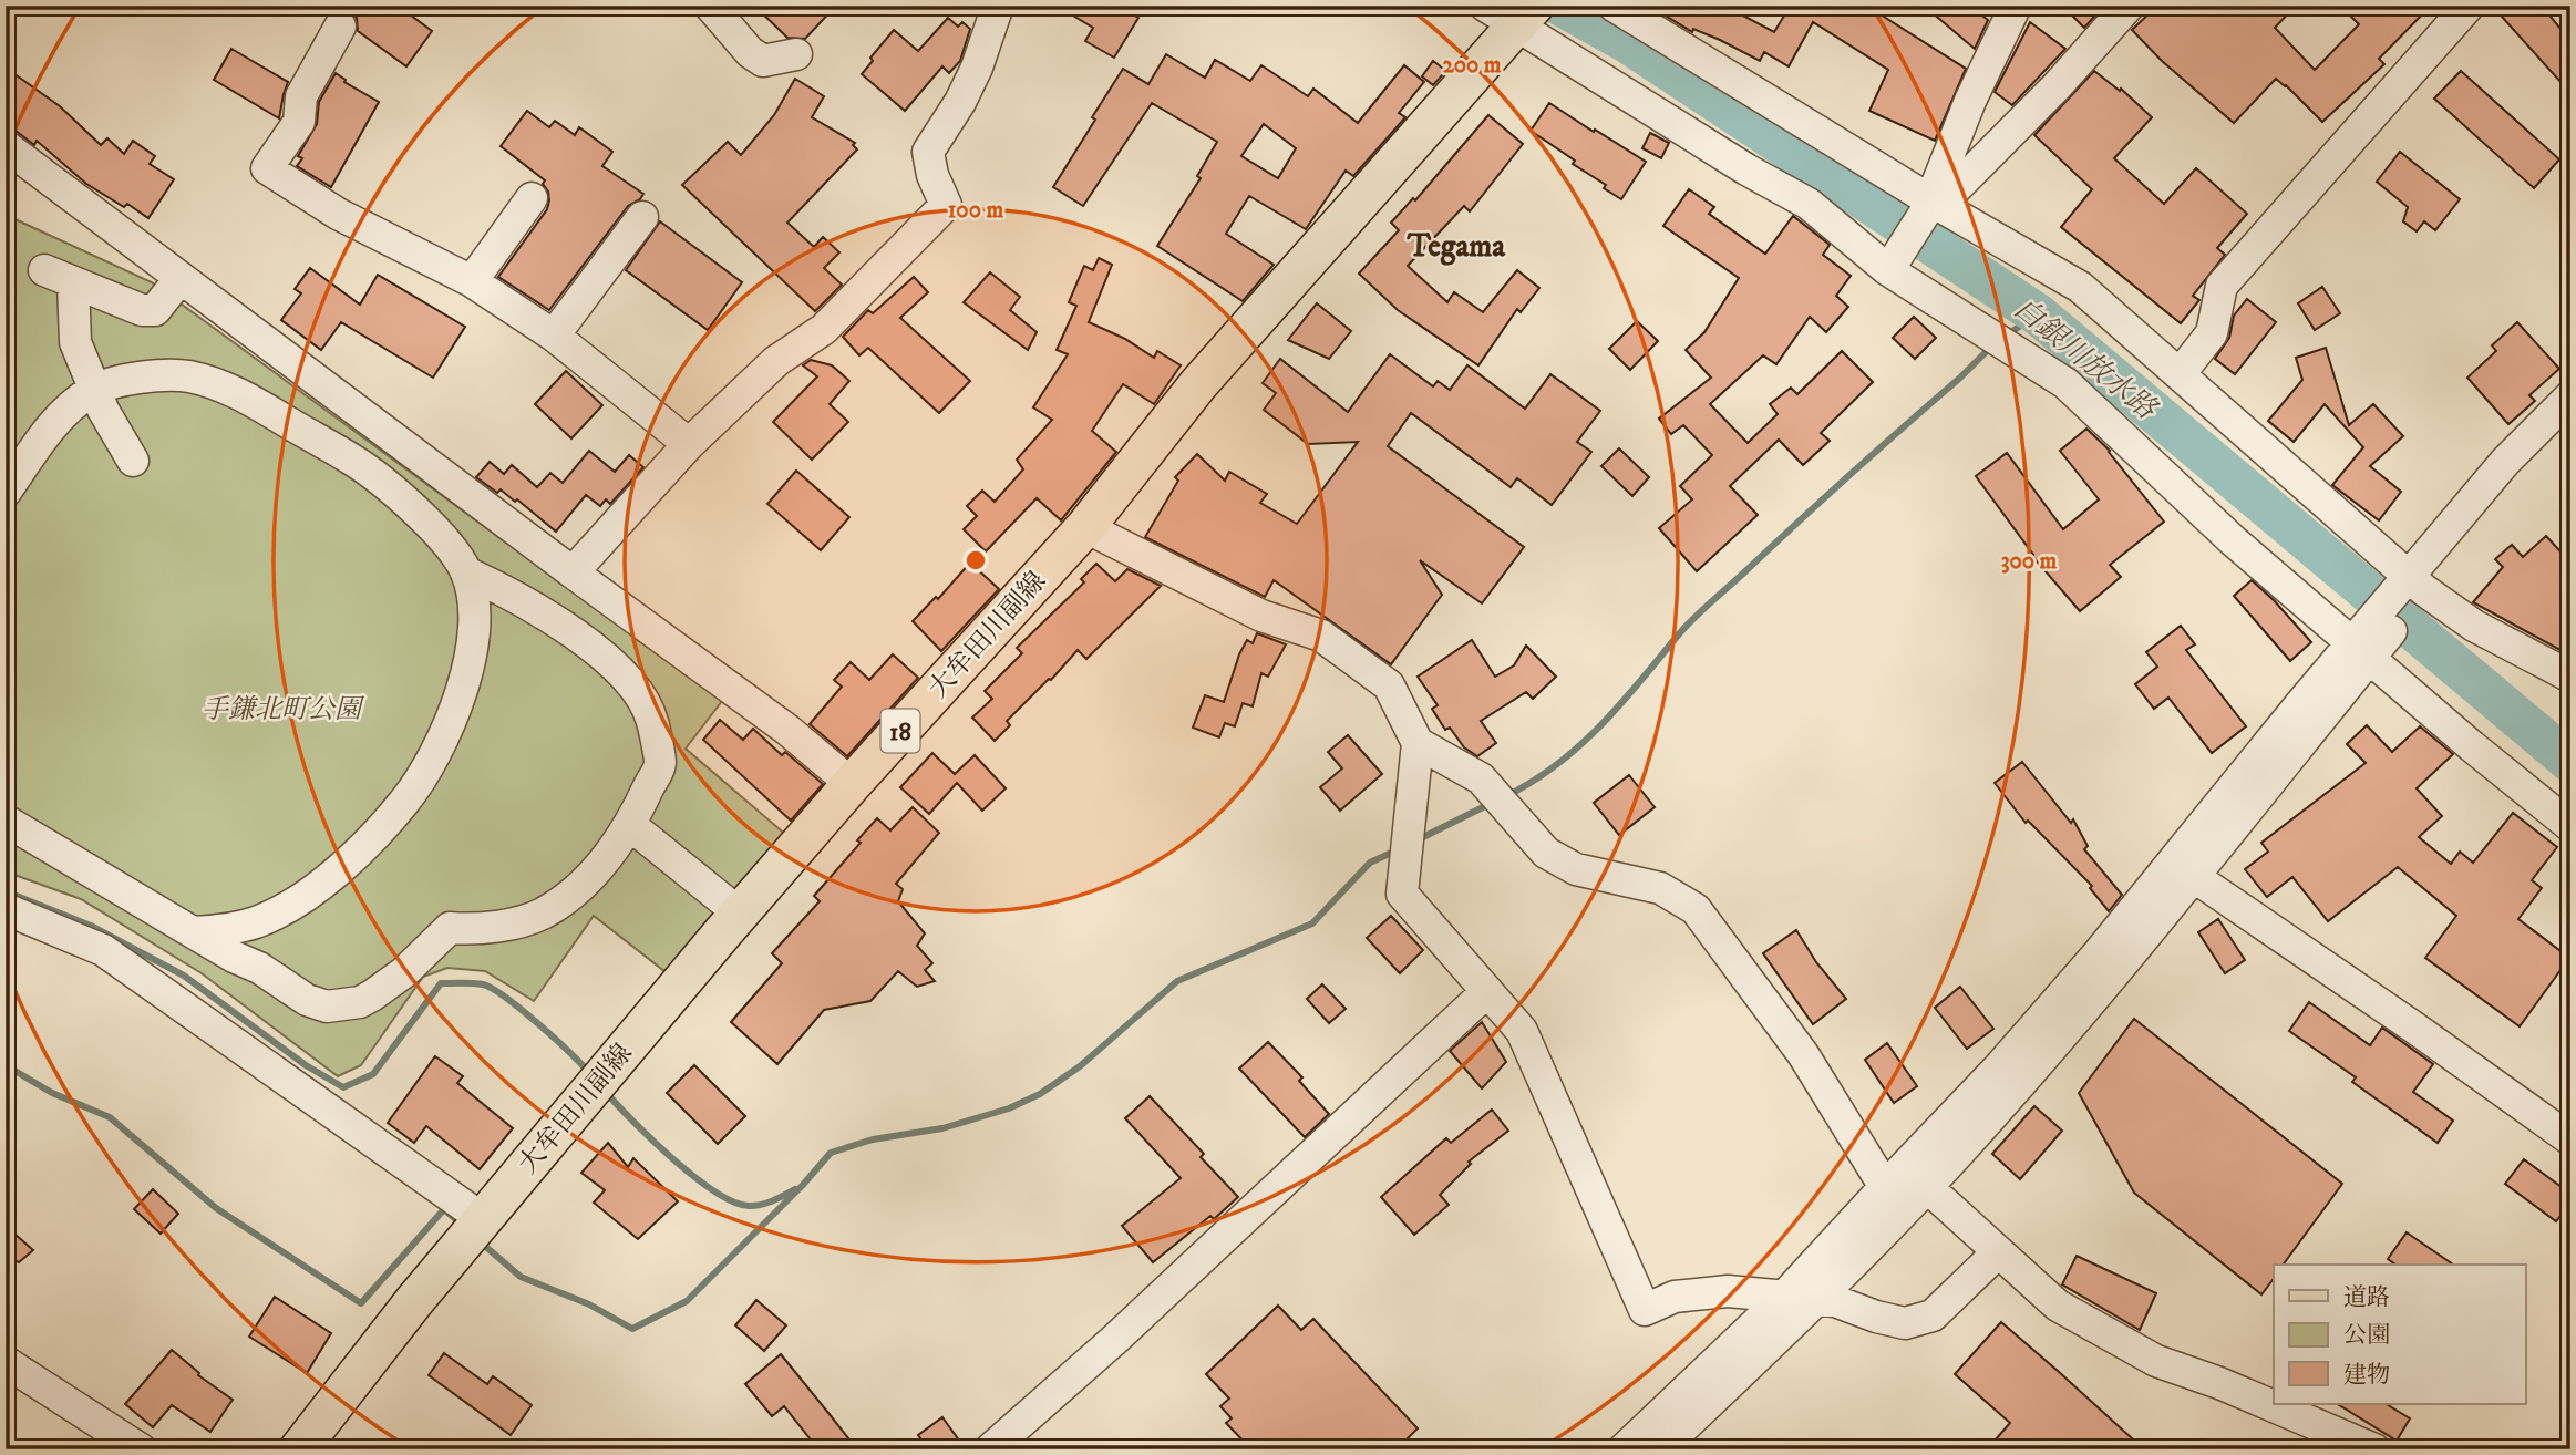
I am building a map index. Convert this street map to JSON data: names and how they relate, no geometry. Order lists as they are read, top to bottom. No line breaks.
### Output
{"streets":{"main road":["大牟田川副線","18"]},"districts":["Tegama"],"water":["白銀川放水路"],"parks":["手鎌北町公園"],"legend":["道路","公園","建物"],"rings":["200 m","100 m","300 m"]}
